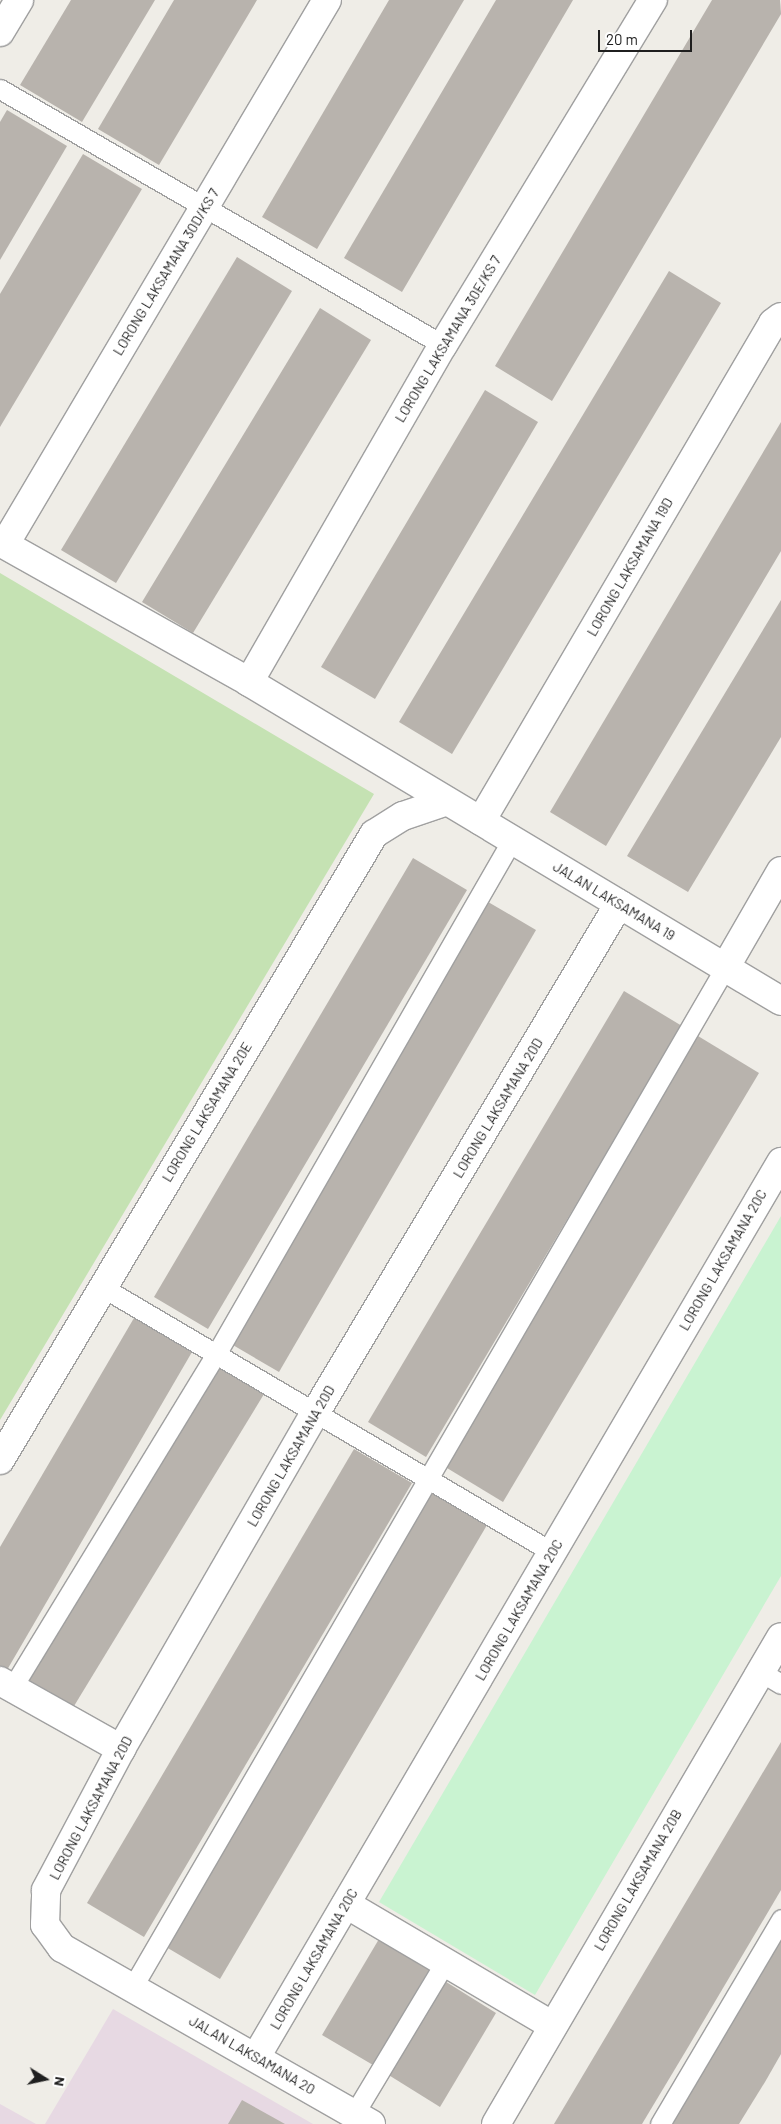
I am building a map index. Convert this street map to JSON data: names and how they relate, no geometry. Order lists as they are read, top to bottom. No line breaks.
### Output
{"streets":{"street":["LORONG LAKSAMANA 30D/KS 7","LORONG LAKSAMANA 30E/KS 7","LORONG LAKSAMANA 19D","JALAN LAKSAMANA 19","LORONG LAKSAMANA 20D","LORONG LAKSAMANA 20E","LORONG LAKSAMANA 20C","LORONG LAKSAMANA 20B","JALAN LAKSAMANA 20"]},"crossings":[["LORONG LAKSAMANA 30D/KS 7","JALAN LAKSAMANA 19"],["LORONG LAKSAMANA 30E/KS 7","JALAN LAKSAMANA 19"],["LORONG LAKSAMANA 19D","JALAN LAKSAMANA 19"],["JALAN LAKSAMANA 19","LORONG LAKSAMANA 20D"],["JALAN LAKSAMANA 19","LORONG LAKSAMANA 20E"],["LORONG LAKSAMANA 20D","JALAN LAKSAMANA 20"],["LORONG LAKSAMANA 20C","JALAN LAKSAMANA 20"]],"scale_bar":"20 m","north":"right"}
